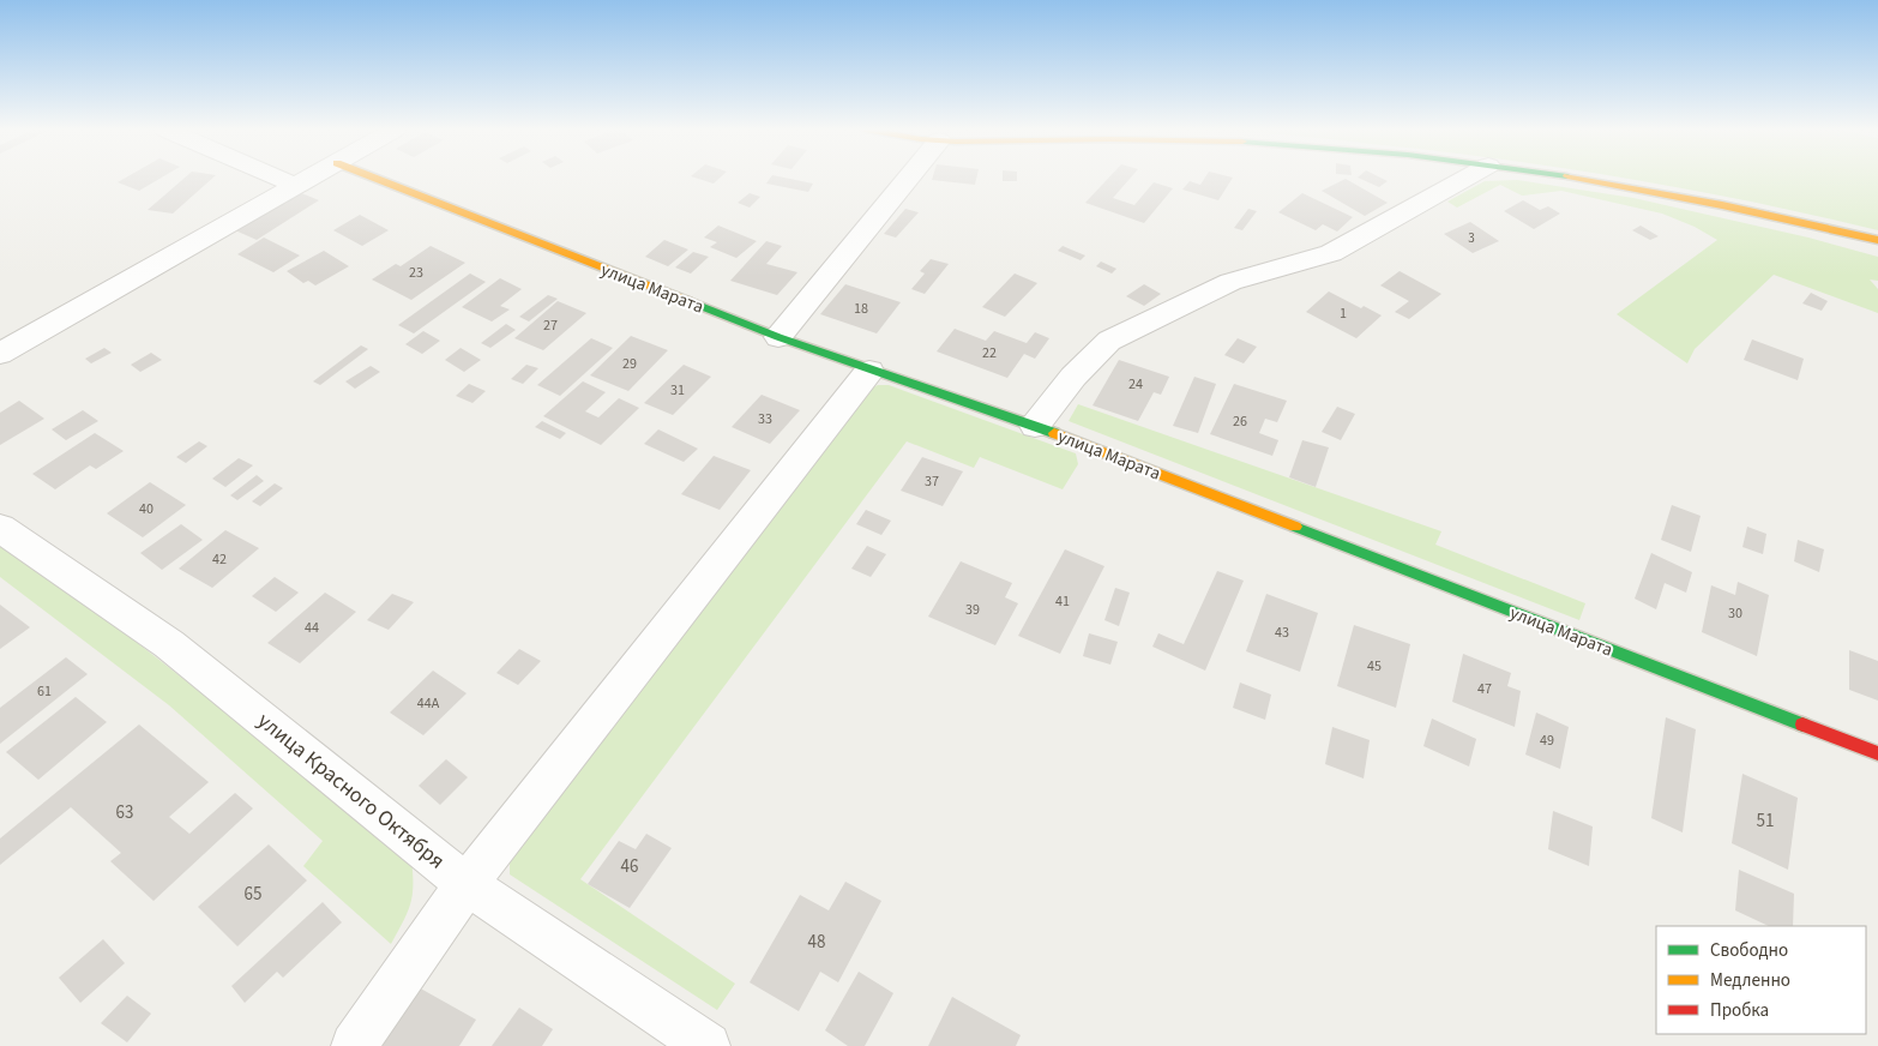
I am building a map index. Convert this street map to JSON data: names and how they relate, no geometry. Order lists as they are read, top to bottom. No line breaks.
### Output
{"streets":{"street":["улица Марата","улица Красного Октября"]},"house_numbers":["3","23","18","1","27","22","29","24","31","33","26","37","40","42","41","39","30","44","43","45","47","61","44А","49","63","51","46","65","48"],"legend":["Свободно","Медленно","Пробка"]}
